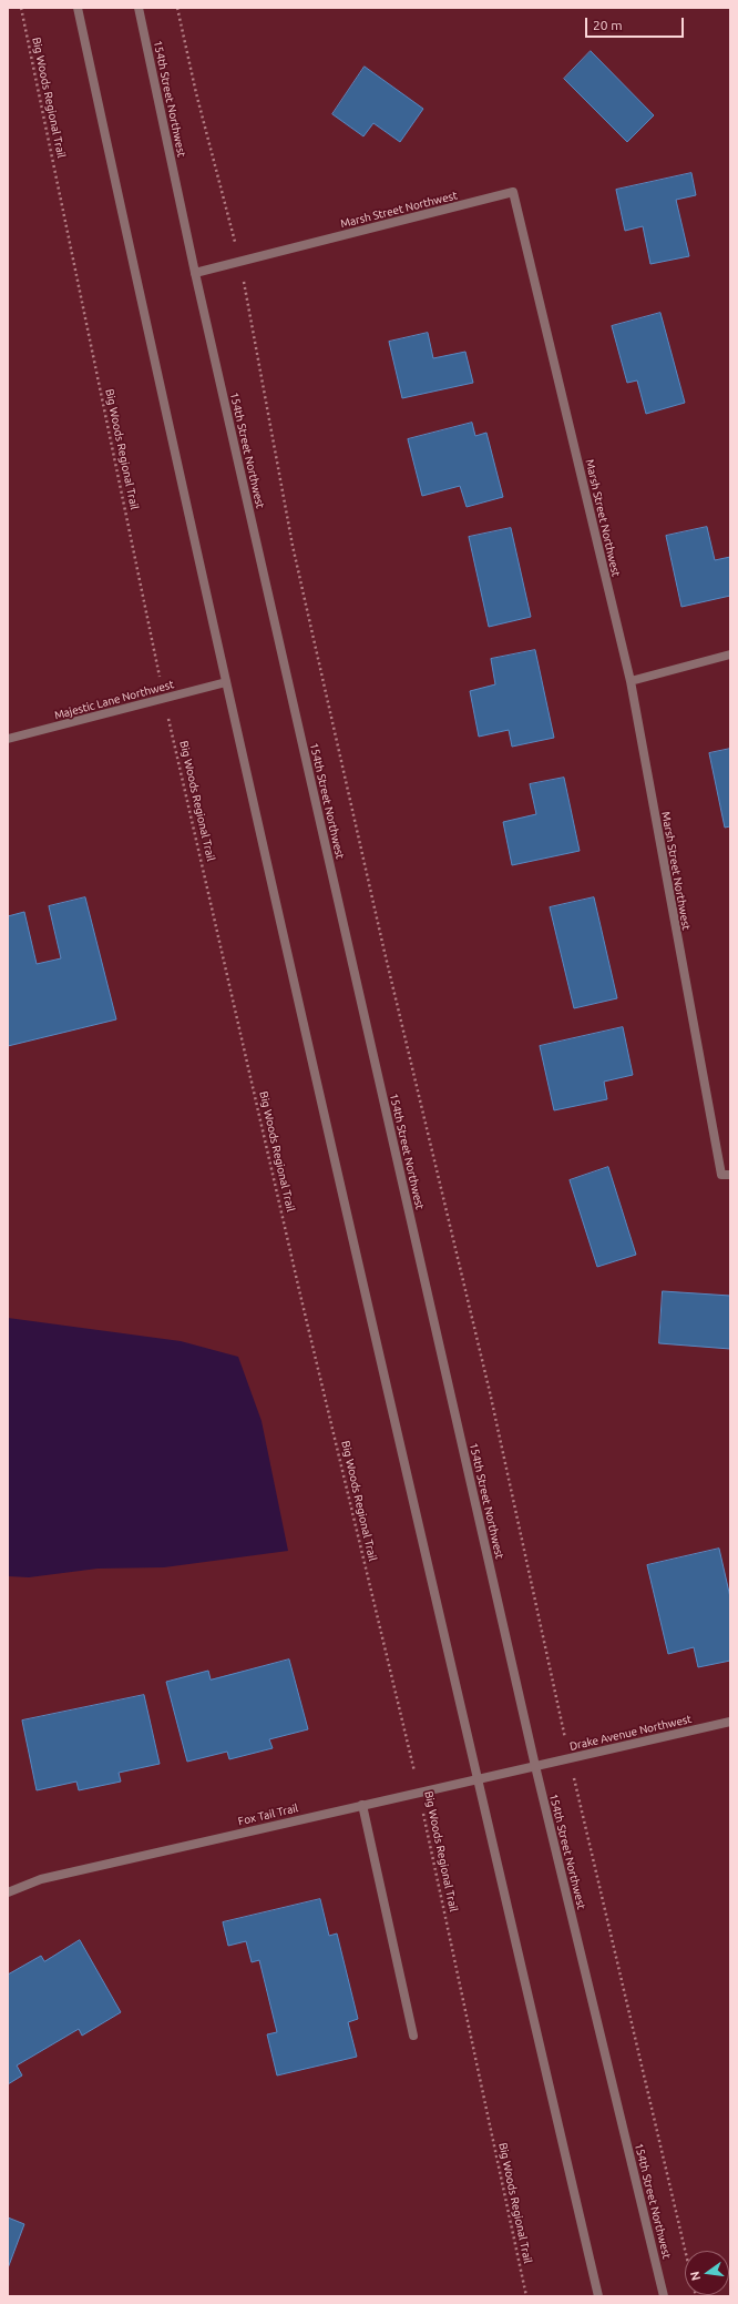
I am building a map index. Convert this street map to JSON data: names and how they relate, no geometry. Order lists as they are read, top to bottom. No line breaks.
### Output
{"streets":{"street":["154th Street Northwest","Marsh Street Northwest","Majestic Lane Northwest","Drake Avenue Northwest","Fox Tail Trail"],"path":["Big Woods Regional Trail"]},"crossings":[["Big Woods Regional Trail","Majestic Lane Northwest"],["Big Woods Regional Trail","Fox Tail Trail"],["154th Street Northwest","Marsh Street Northwest"],["154th Street Northwest","Drake Avenue Northwest"],["154th Street Northwest","Fox Tail Trail"],["Drake Avenue Northwest","Fox Tail Trail"]],"scale_bar":"20 m","north":"left"}
